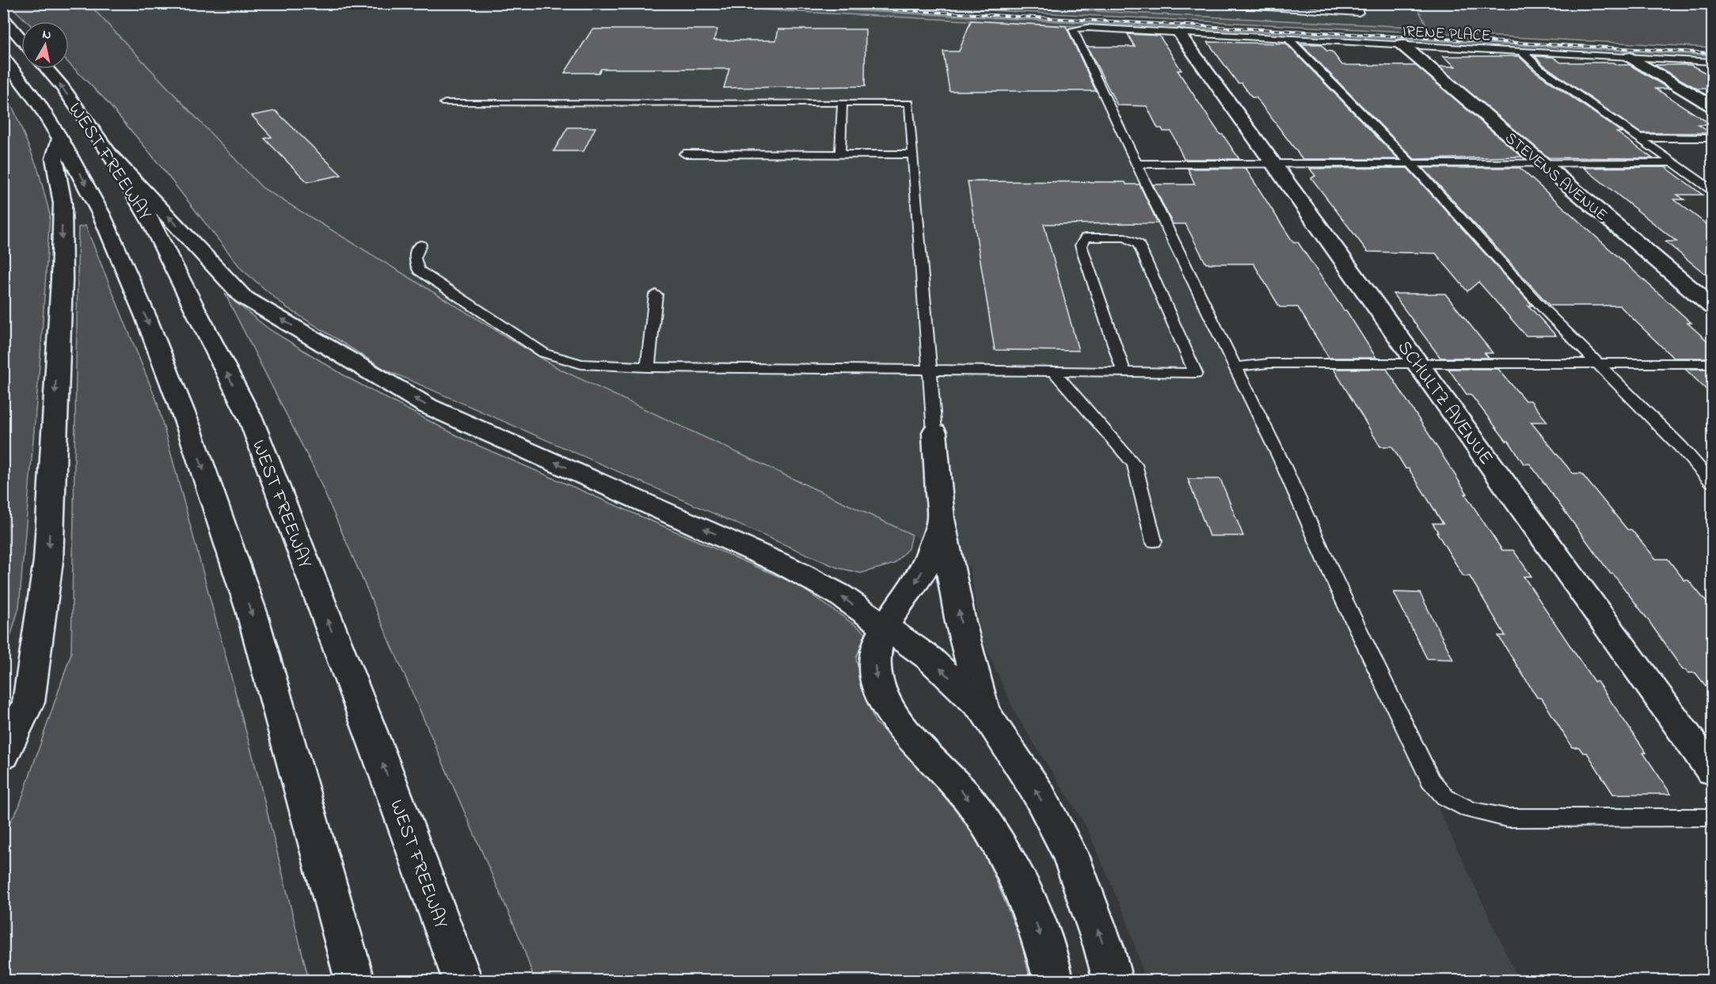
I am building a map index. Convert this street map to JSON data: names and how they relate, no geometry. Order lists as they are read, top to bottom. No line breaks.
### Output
{"streets":{"main road":["WEST FREEWAY","STEVENS AVENUE","SCHULTZ AVENUE"],"lane":["IRENE PLACE"]},"crossings":[["IRENE PLACE","STEVENS AVENUE"],["IRENE PLACE","SCHULTZ AVENUE"]],"north":"top"}
